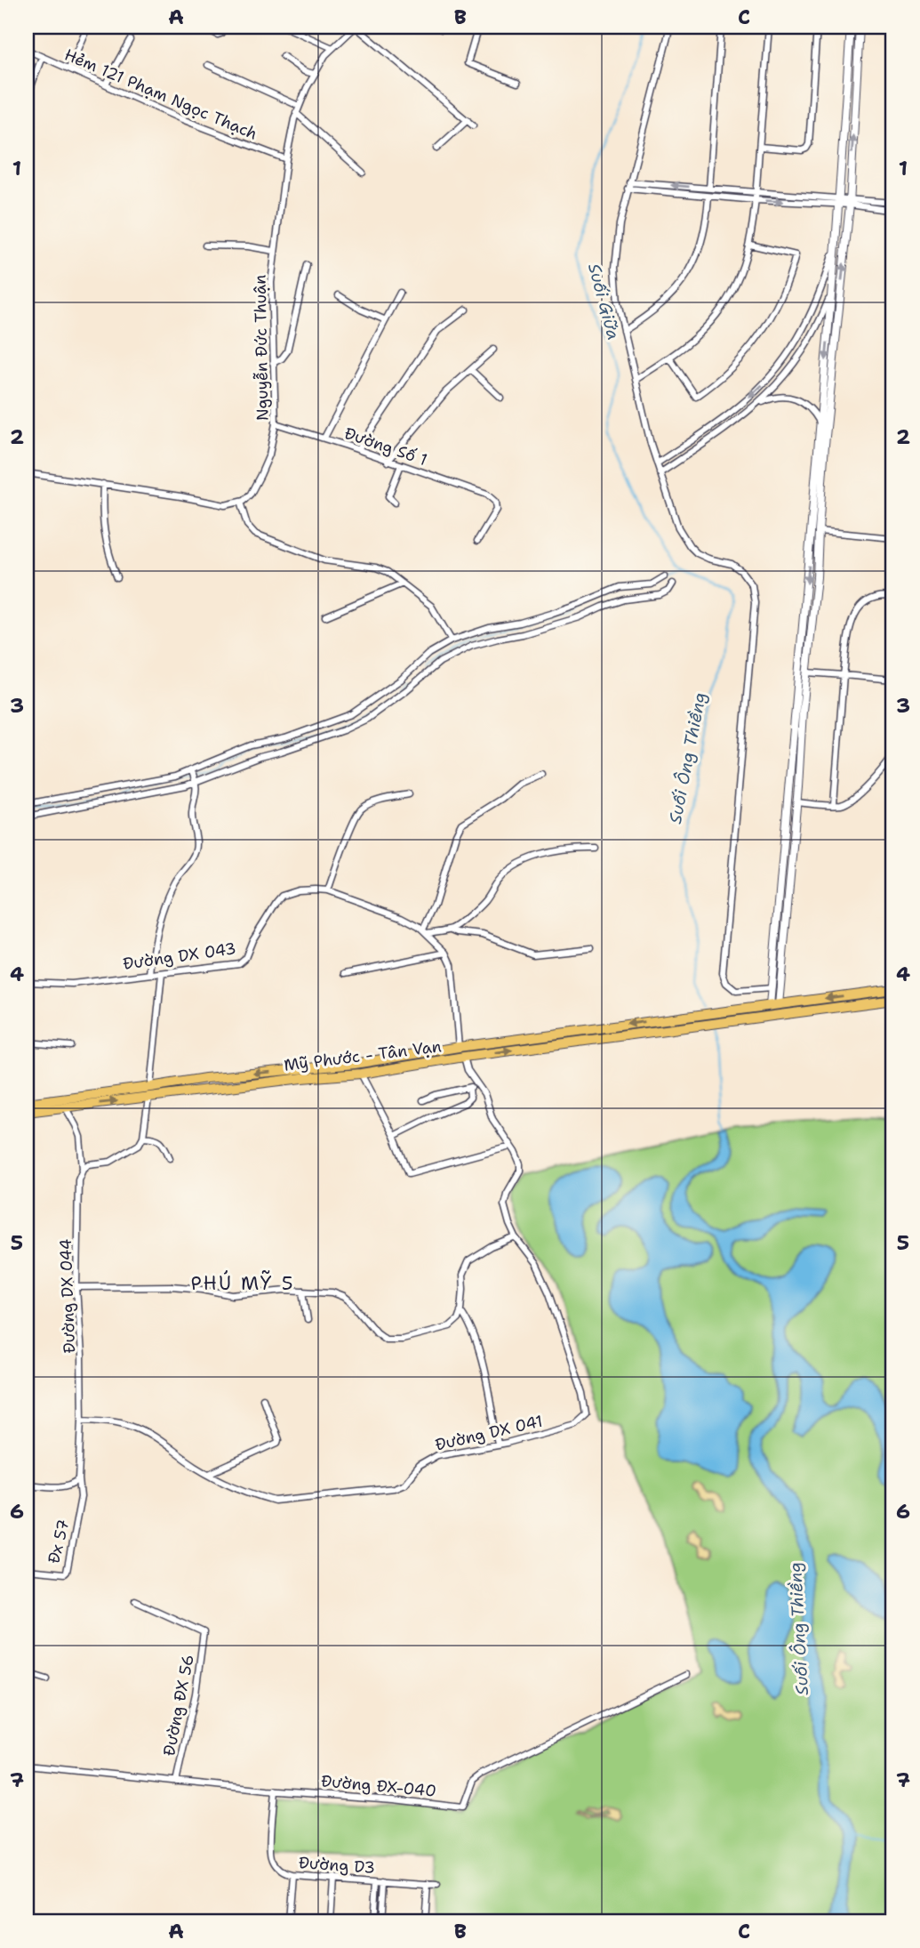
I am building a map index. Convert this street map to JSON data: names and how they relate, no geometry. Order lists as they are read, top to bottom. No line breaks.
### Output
{"streets":{"main road":["Mỹ Phước - Tân Vạn"],"street":["Hẻm 121 Phạm Ngọc Thạch","Nguyễn Đức Thuận","Đường Số 1","Đường DX 043","Đường DX 044","Đường DX 041","Đx 57","Đường ĐX 56","Đường ĐX-040","Đường D3"]},"crossings":[["Hẻm 121 Phạm Ngọc Thạch","Nguyễn Đức Thuận"],["Nguyễn Đức Thuận","Đường Số 1"],["Mỹ Phước - Tân Vạn","Đường DX 044"],["Đường DX 044","Đường DX 041"],["Đường DX 044","Đx 57"],["Đường ĐX 56","Đường ĐX-040"],["Đường ĐX-040","Đường D3"]],"districts":["PHÚ MỸ 5"],"water":["Suối Giữa","Suối Ông Thiềng"],"grid":{"columns":["A","B","C"],"rows":["1","2","3","4","5","6","7"]}}
